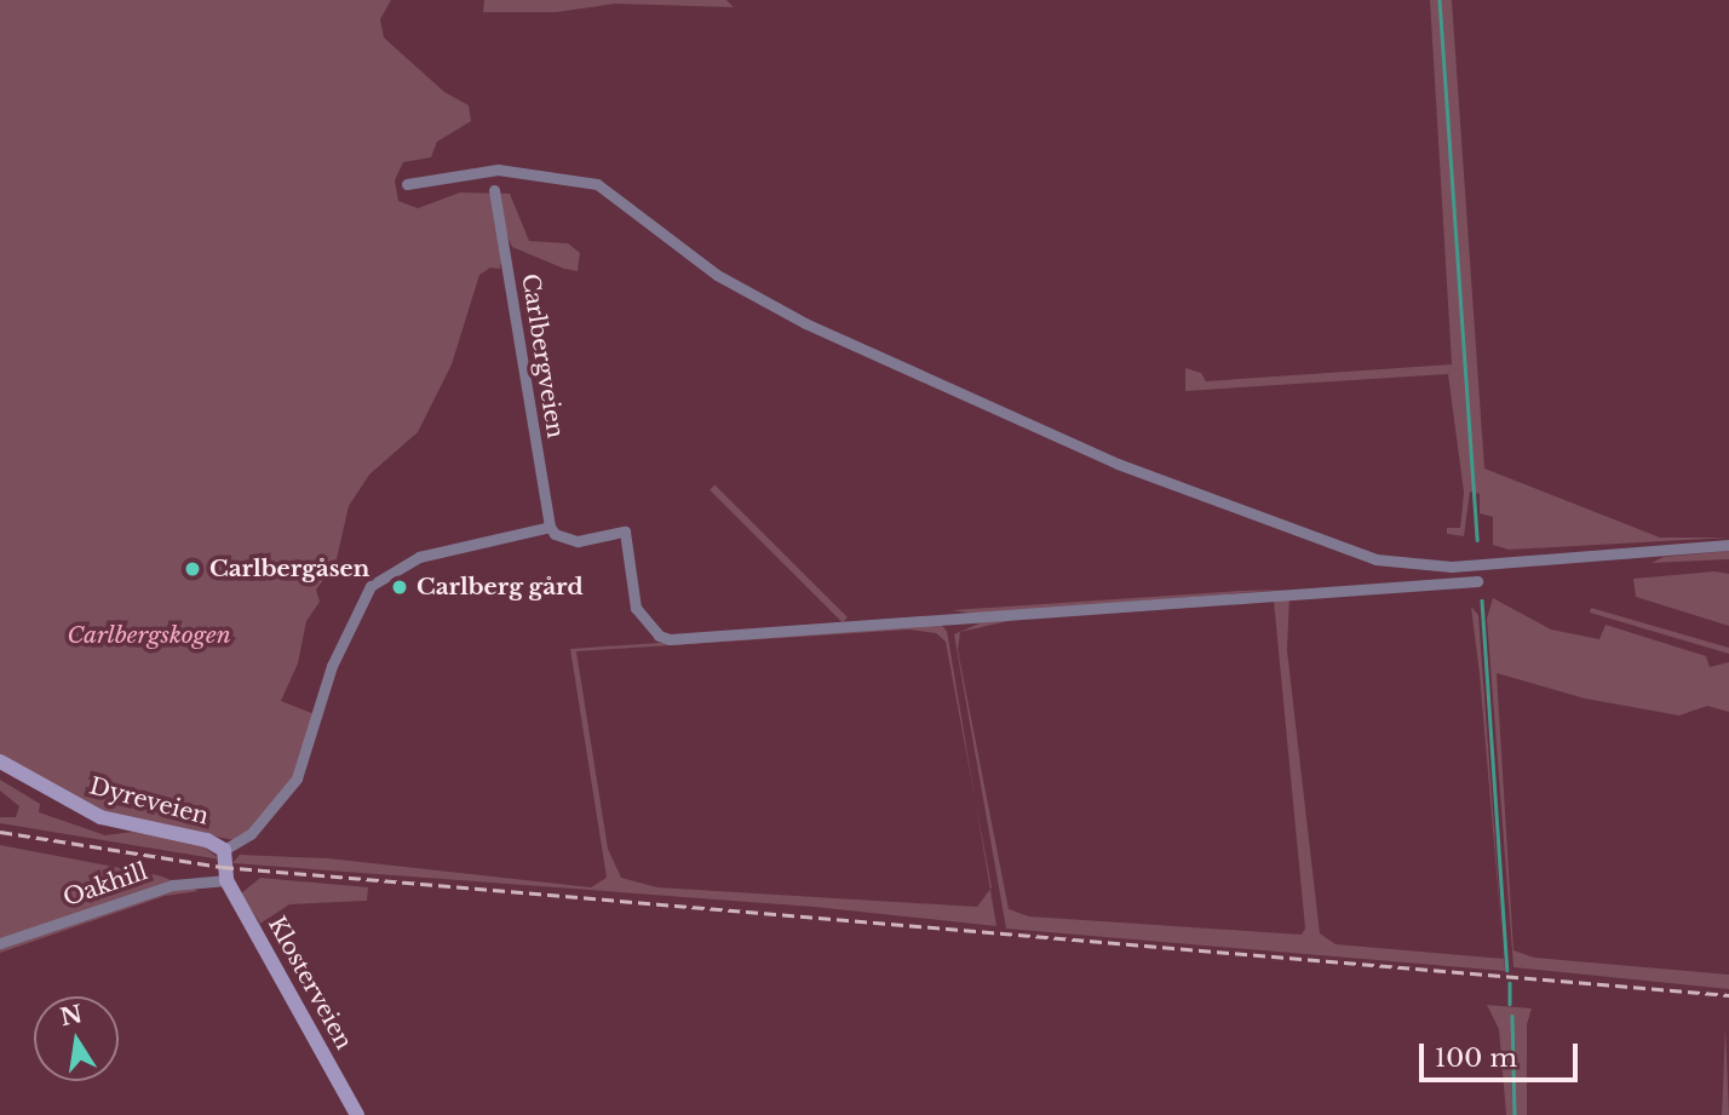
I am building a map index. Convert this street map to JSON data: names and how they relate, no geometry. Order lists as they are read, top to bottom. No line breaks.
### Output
{"streets":{"main road":["Dyreveien","Klosterveien"],"street":["Carlbergveien","Oakhill"]},"crossings":[["Dyreveien","Oakhill"],["Dyreveien","Klosterveien"],["Oakhill","Klosterveien"]],"parks":["Carlbergskogen"],"places":["Carlbergåsen","Carlberg gård"],"scale_bar":"100 m","north":"top"}
